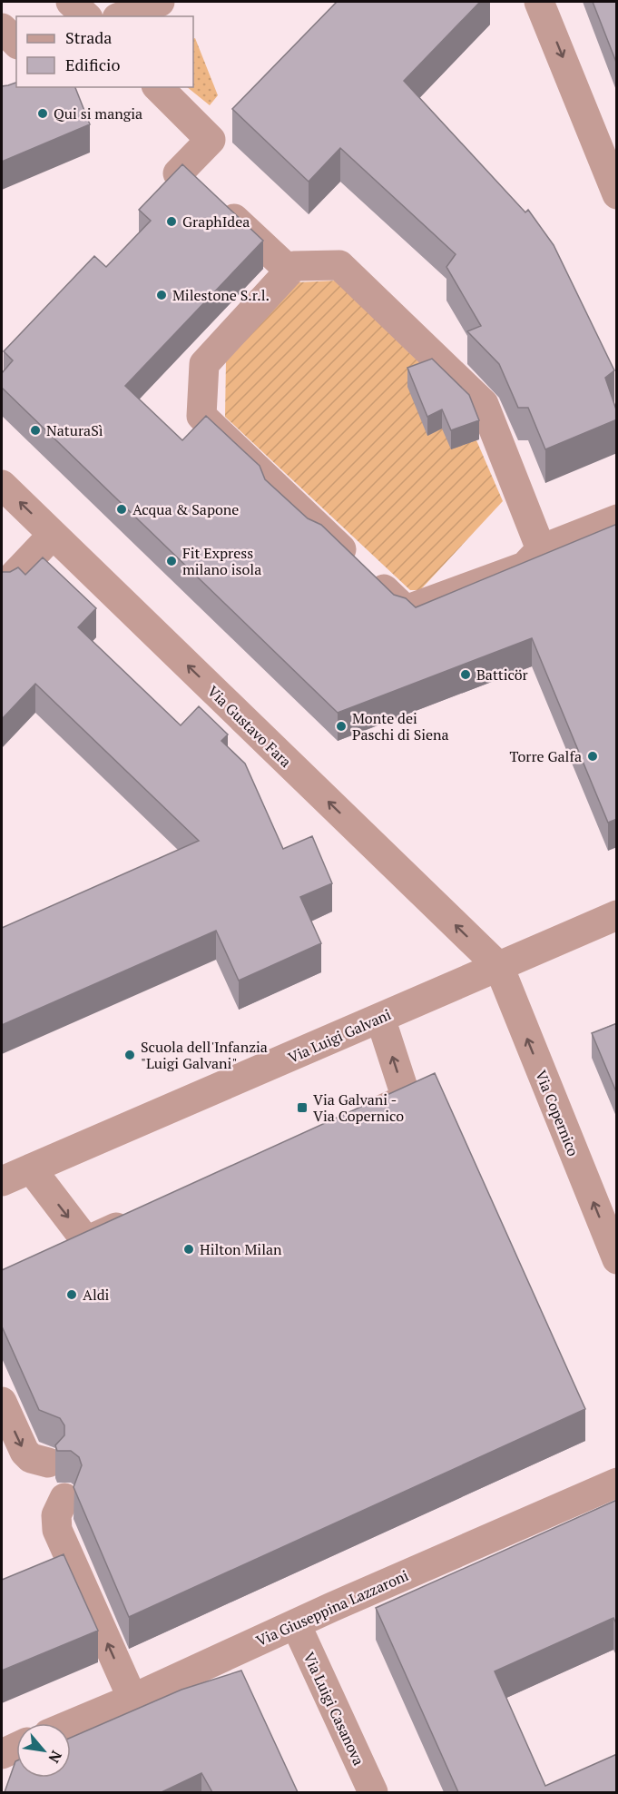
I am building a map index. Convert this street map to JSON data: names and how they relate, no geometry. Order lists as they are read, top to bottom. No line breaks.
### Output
{"streets":{"street":["Via Gustavo Fara","Via Luigi Galvani","Via Copernico","Via Giuseppina Lazzaroni","Via Luigi Casanova"]},"crossings":[["Via Gustavo Fara","Via Luigi Galvani"],["Via Gustavo Fara","Via Copernico"],["Via Luigi Galvani","Via Copernico"],["Via Giuseppina Lazzaroni","Via Luigi Casanova"]],"one_way":["Via Gustavo Fara","Via Copernico"],"places":{"other":["Qui si mangia","GraphIdea","Milestone S.r.l.","NaturaSì","Acqua & Sapone","Fit Express milano isola","Batticör","Monte dei Paschi di Siena","Torre Galfa","Scuola dell'Infanzia \"Luigi Galvani\"","Hilton Milan","Aldi"],"transit":["Via Galvani - Via Copernico"]},"legend":["Strada","Edificio"],"north":"bottom right"}
